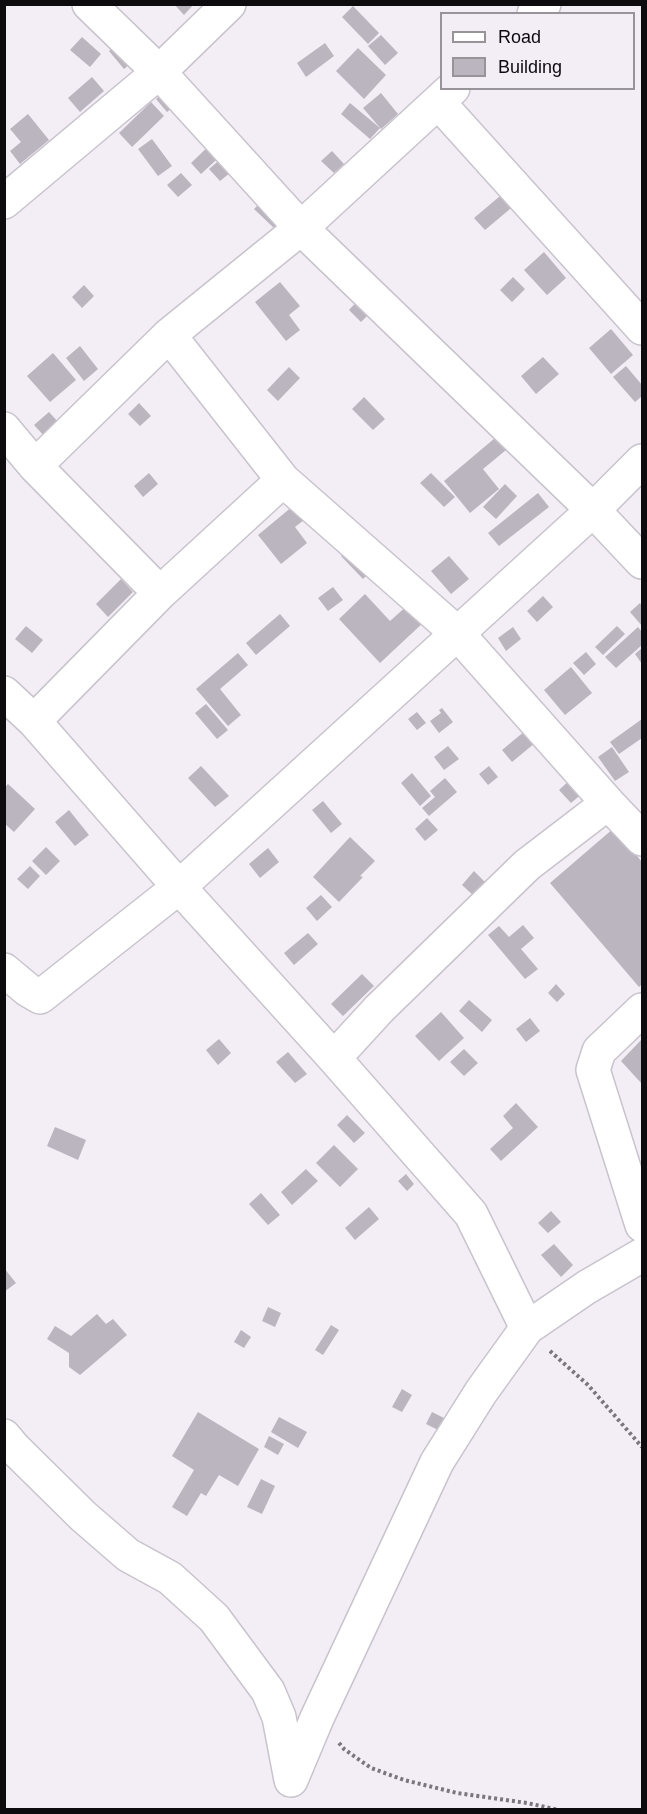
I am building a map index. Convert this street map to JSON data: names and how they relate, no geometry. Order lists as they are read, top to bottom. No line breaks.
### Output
{"legend":["Road","Building"]}
